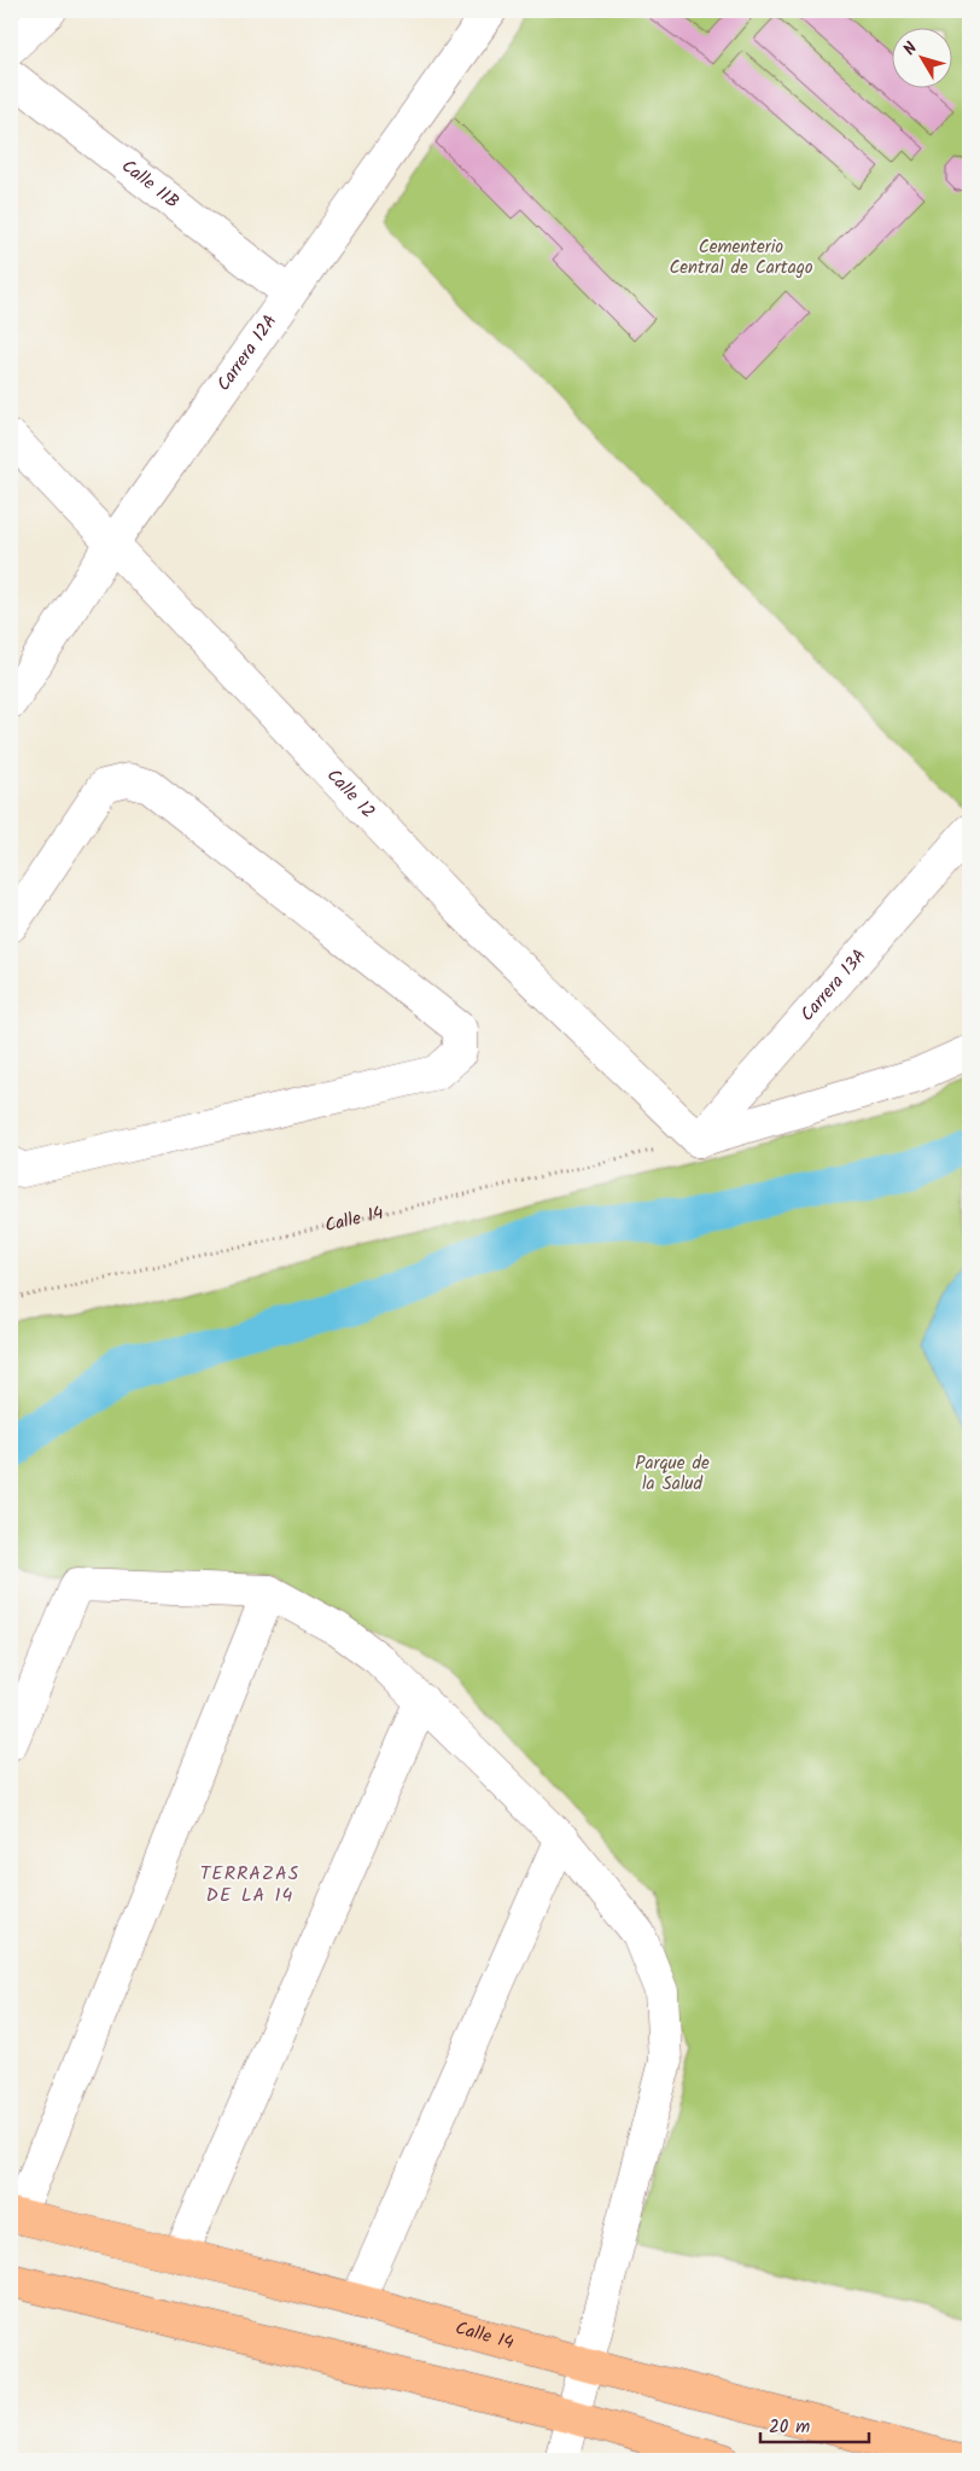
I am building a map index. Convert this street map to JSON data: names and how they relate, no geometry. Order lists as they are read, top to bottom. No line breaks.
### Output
{"streets":{"main road":["Calle 14"],"street":["Calle 11B","Carrera 12A","Calle 12","Carrera 13A"]},"crossings":[["Calle 11B","Carrera 12A"],["Carrera 12A","Calle 12"],["Calle 12","Carrera 13A"],["Calle 12","Calle 14"],["Carrera 13A","Calle 14"]],"districts":["TERRAZAS DE LA 14"],"parks":["Cementerio Central de Cartago","Parque de la Salud"],"scale_bar":"20 m","north":"top left"}
